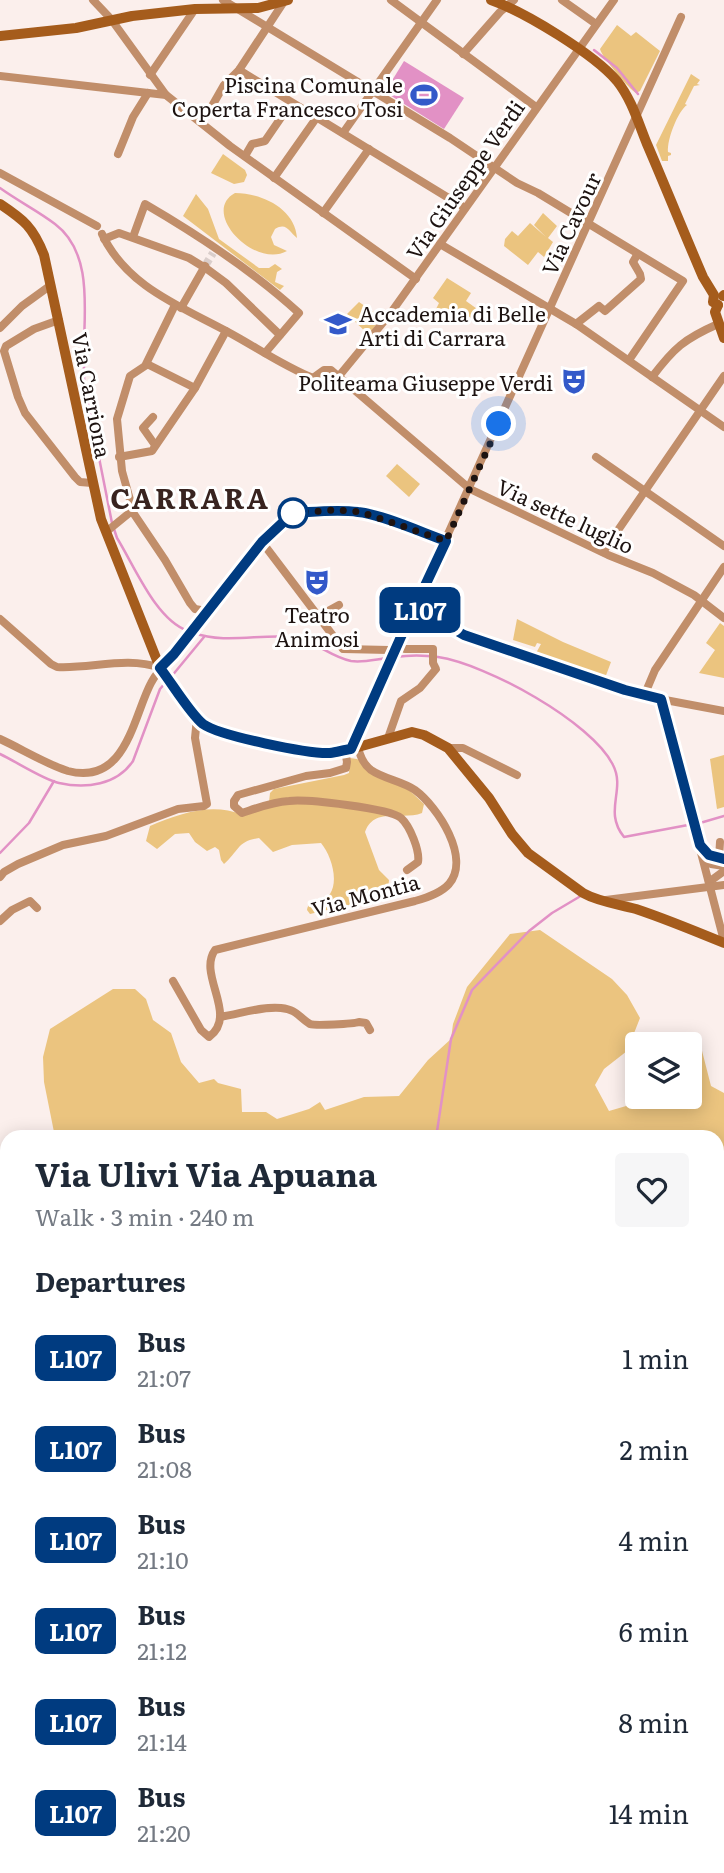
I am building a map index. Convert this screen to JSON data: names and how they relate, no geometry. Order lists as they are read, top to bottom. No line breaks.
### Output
{"streets":{"main road":["Via Carriona"],"street":["Via Giuseppe Verdi","Via Cavour","Via sette luglio","Via Montia"]},"crossings":[["Via Giuseppe Verdi","Via sette luglio"],["Via Cavour","Via Carriona"],["Via Cavour","Via sette luglio"],["Via Cavour","Via Montia"],["Via Carriona","Via Montia"]],"districts":["CARRARA"],"places":{"sports":["Piscina Comunale Coperta Francesco Tosi"],"school or university":["Accademia di Belle Arti di Carrara"],"theatre":["Politeama Giuseppe Verdi","Teatro Animosi"]},"lines":["bus line L107"],"page":{"on_map":"L107","heading":[["Via Ulivi Via Apuana","Walk · 3 min · 240 m"],"Departures"],"list":[{"mark":"L107","name":"Bus","note":"21:07","value":"1 min"},{"mark":"L107","name":"Bus","note":"21:08","value":"2 min"},{"mark":"L107","name":"Bus","note":"21:10","value":"4 min"},{"mark":"L107","name":"Bus","note":"21:12","value":"6 min"},{"mark":"L107","name":"Bus","note":"21:14","value":"8 min"},{"mark":"L107","name":"Bus","note":"21:20","value":"14 min"}]}}
